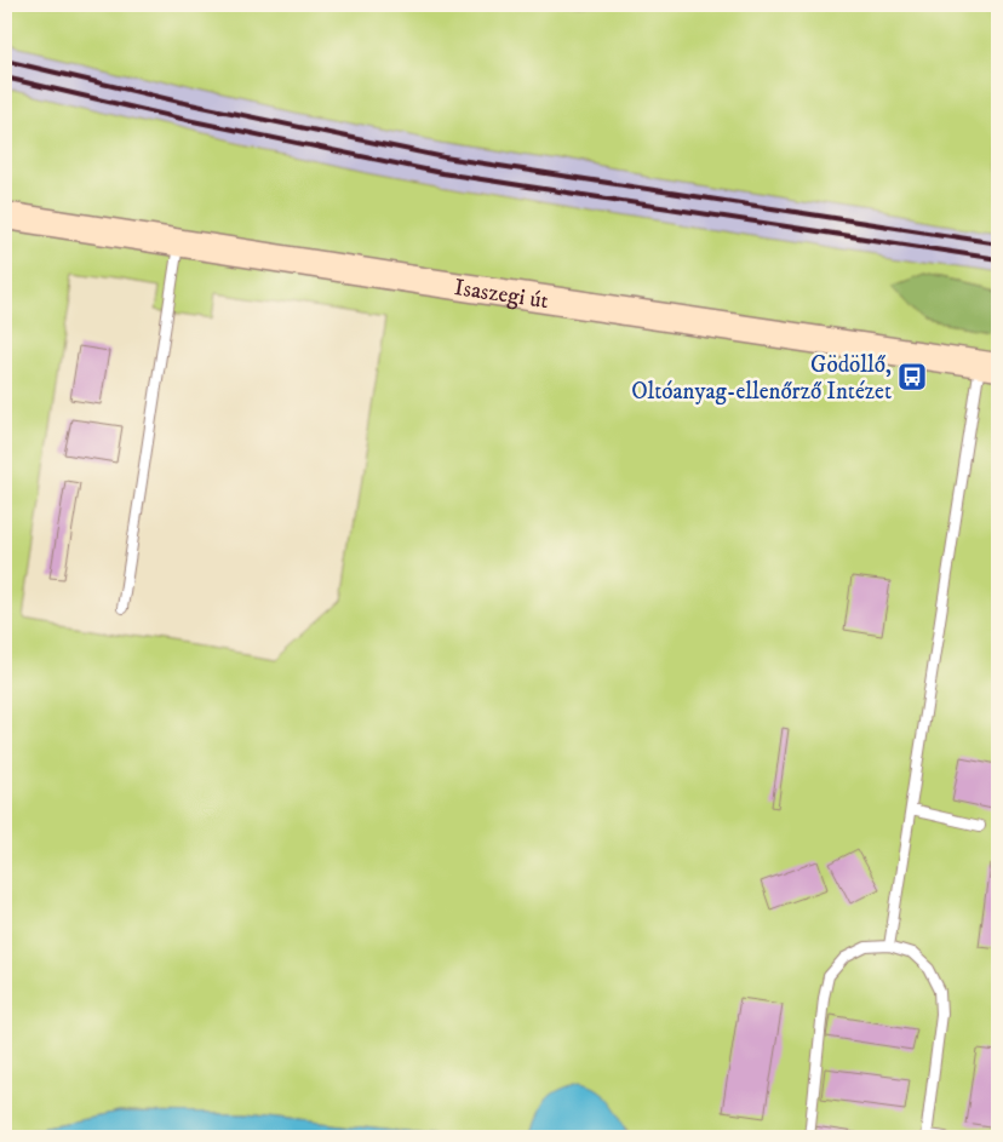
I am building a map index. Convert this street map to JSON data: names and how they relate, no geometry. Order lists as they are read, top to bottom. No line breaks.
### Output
{"streets":{"main road":["Isaszegi út"]},"places":{"bus stop":["Gödöllő, Oltóanyag-ellenőrző Intézet"]}}
